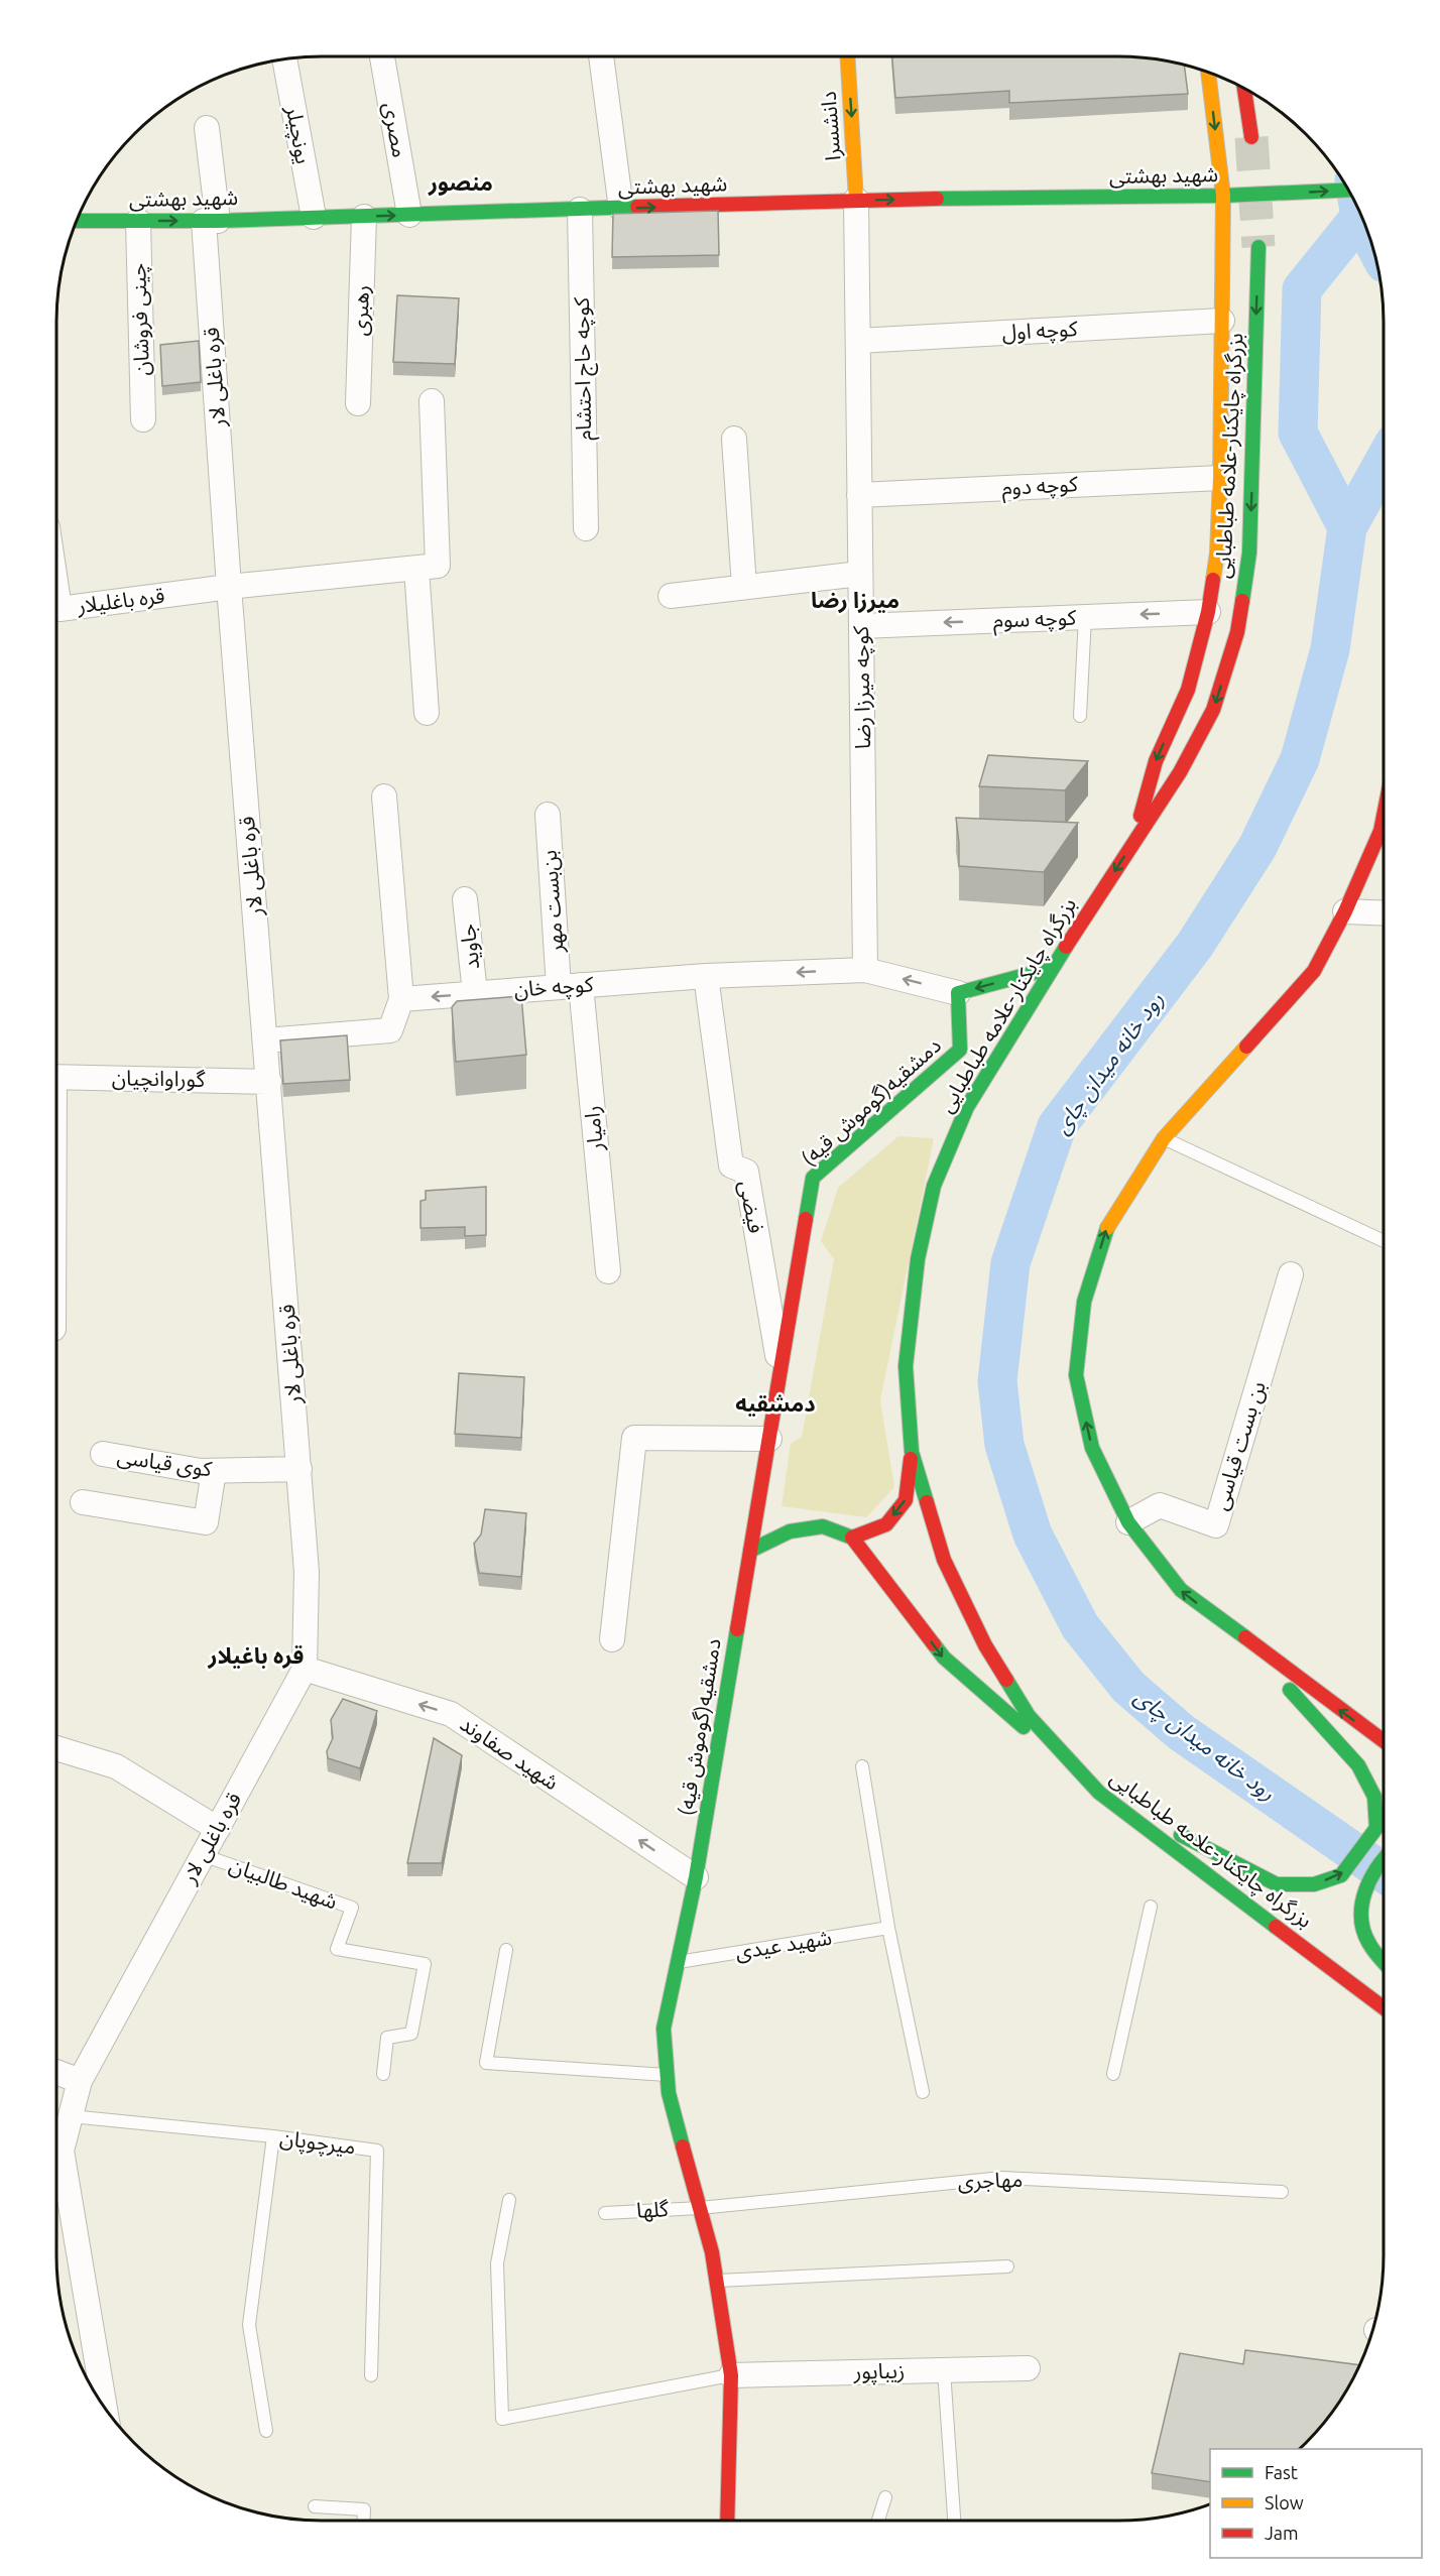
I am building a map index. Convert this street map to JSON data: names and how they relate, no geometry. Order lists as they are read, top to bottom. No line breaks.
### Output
{"streets":{"main road":["دانشسرا","شهید بهشتى","بزرگراه چایکنار-علامه طباطبایی","دمشقیه(گوموش قیه)"],"street":["مصری","یونچیلر","رهبری","چینی فروشان","کوچه اول","کوچه حاج احتشام","قره باغلی لار","کوچه دوم","قره باغلیلار","کوچه سوم","کوچه میرزا رضا","بن‌بست مهر","جاوید","کوچه خان","گوراوانچیان","رامیار","فیضی","بن بست قیاسی","کوی قیاسی","شهید صفاوند","زیباپور"],"lane":["شهید طالبیان","شهید عیدی","میرچوپان","مهاجری","گلها"]},"crossings":[["دانشسرا","شهید بهشتى"],["دانشسرا","کوچه میرزا رضا"],["مصری","شهید بهشتى"],["یونچیلر","شهید بهشتى"],["شهید بهشتى","رهبری"],["شهید بهشتى","چینی فروشان"],["شهید بهشتى","کوچه حاج احتشام"],["شهید بهشتى","قره باغلی لار"],["شهید بهشتى","کوچه میرزا رضا"],["کوچه اول","کوچه میرزا رضا"],["قره باغلی لار","قره باغلیلار"],["قره باغلی لار","گوراوانچیان"],["قره باغلی لار","کوی قیاسی"],["قره باغلی لار","شهید صفاوند"],["قره باغلی لار","شهید طالبیان"],["قره باغلی لار","میرچوپان"],["کوچه دوم","کوچه میرزا رضا"],["کوچه سوم","کوچه میرزا رضا"],["کوچه میرزا رضا","کوچه خان"],["بن‌بست مهر","کوچه خان"],["بن‌بست مهر","رامیار"],["جاوید","کوچه خان"],["کوچه خان","رامیار"],["کوچه خان","فیضی"],["دمشقیه(گوموش قیه)","فیضی"],["دمشقیه(گوموش قیه)","شهید صفاوند"],["دمشقیه(گوموش قیه)","شهید عیدی"],["دمشقیه(گوموش قیه)","مهاجری"],["دمشقیه(گوموش قیه)","گلها"],["دمشقیه(گوموش قیه)","زیباپور"],["مهاجری","گلها"]],"one_way":["دانشسرا","شهید بهشتى","کوچه سوم","کوچه خان","شهید صفاوند"],"districts":["منصور","میرزا رضا","دمشقیه","قره باغیلار"],"water":["رود خانه میدان چای"],"legend":["Fast","Slow","Jam"]}
